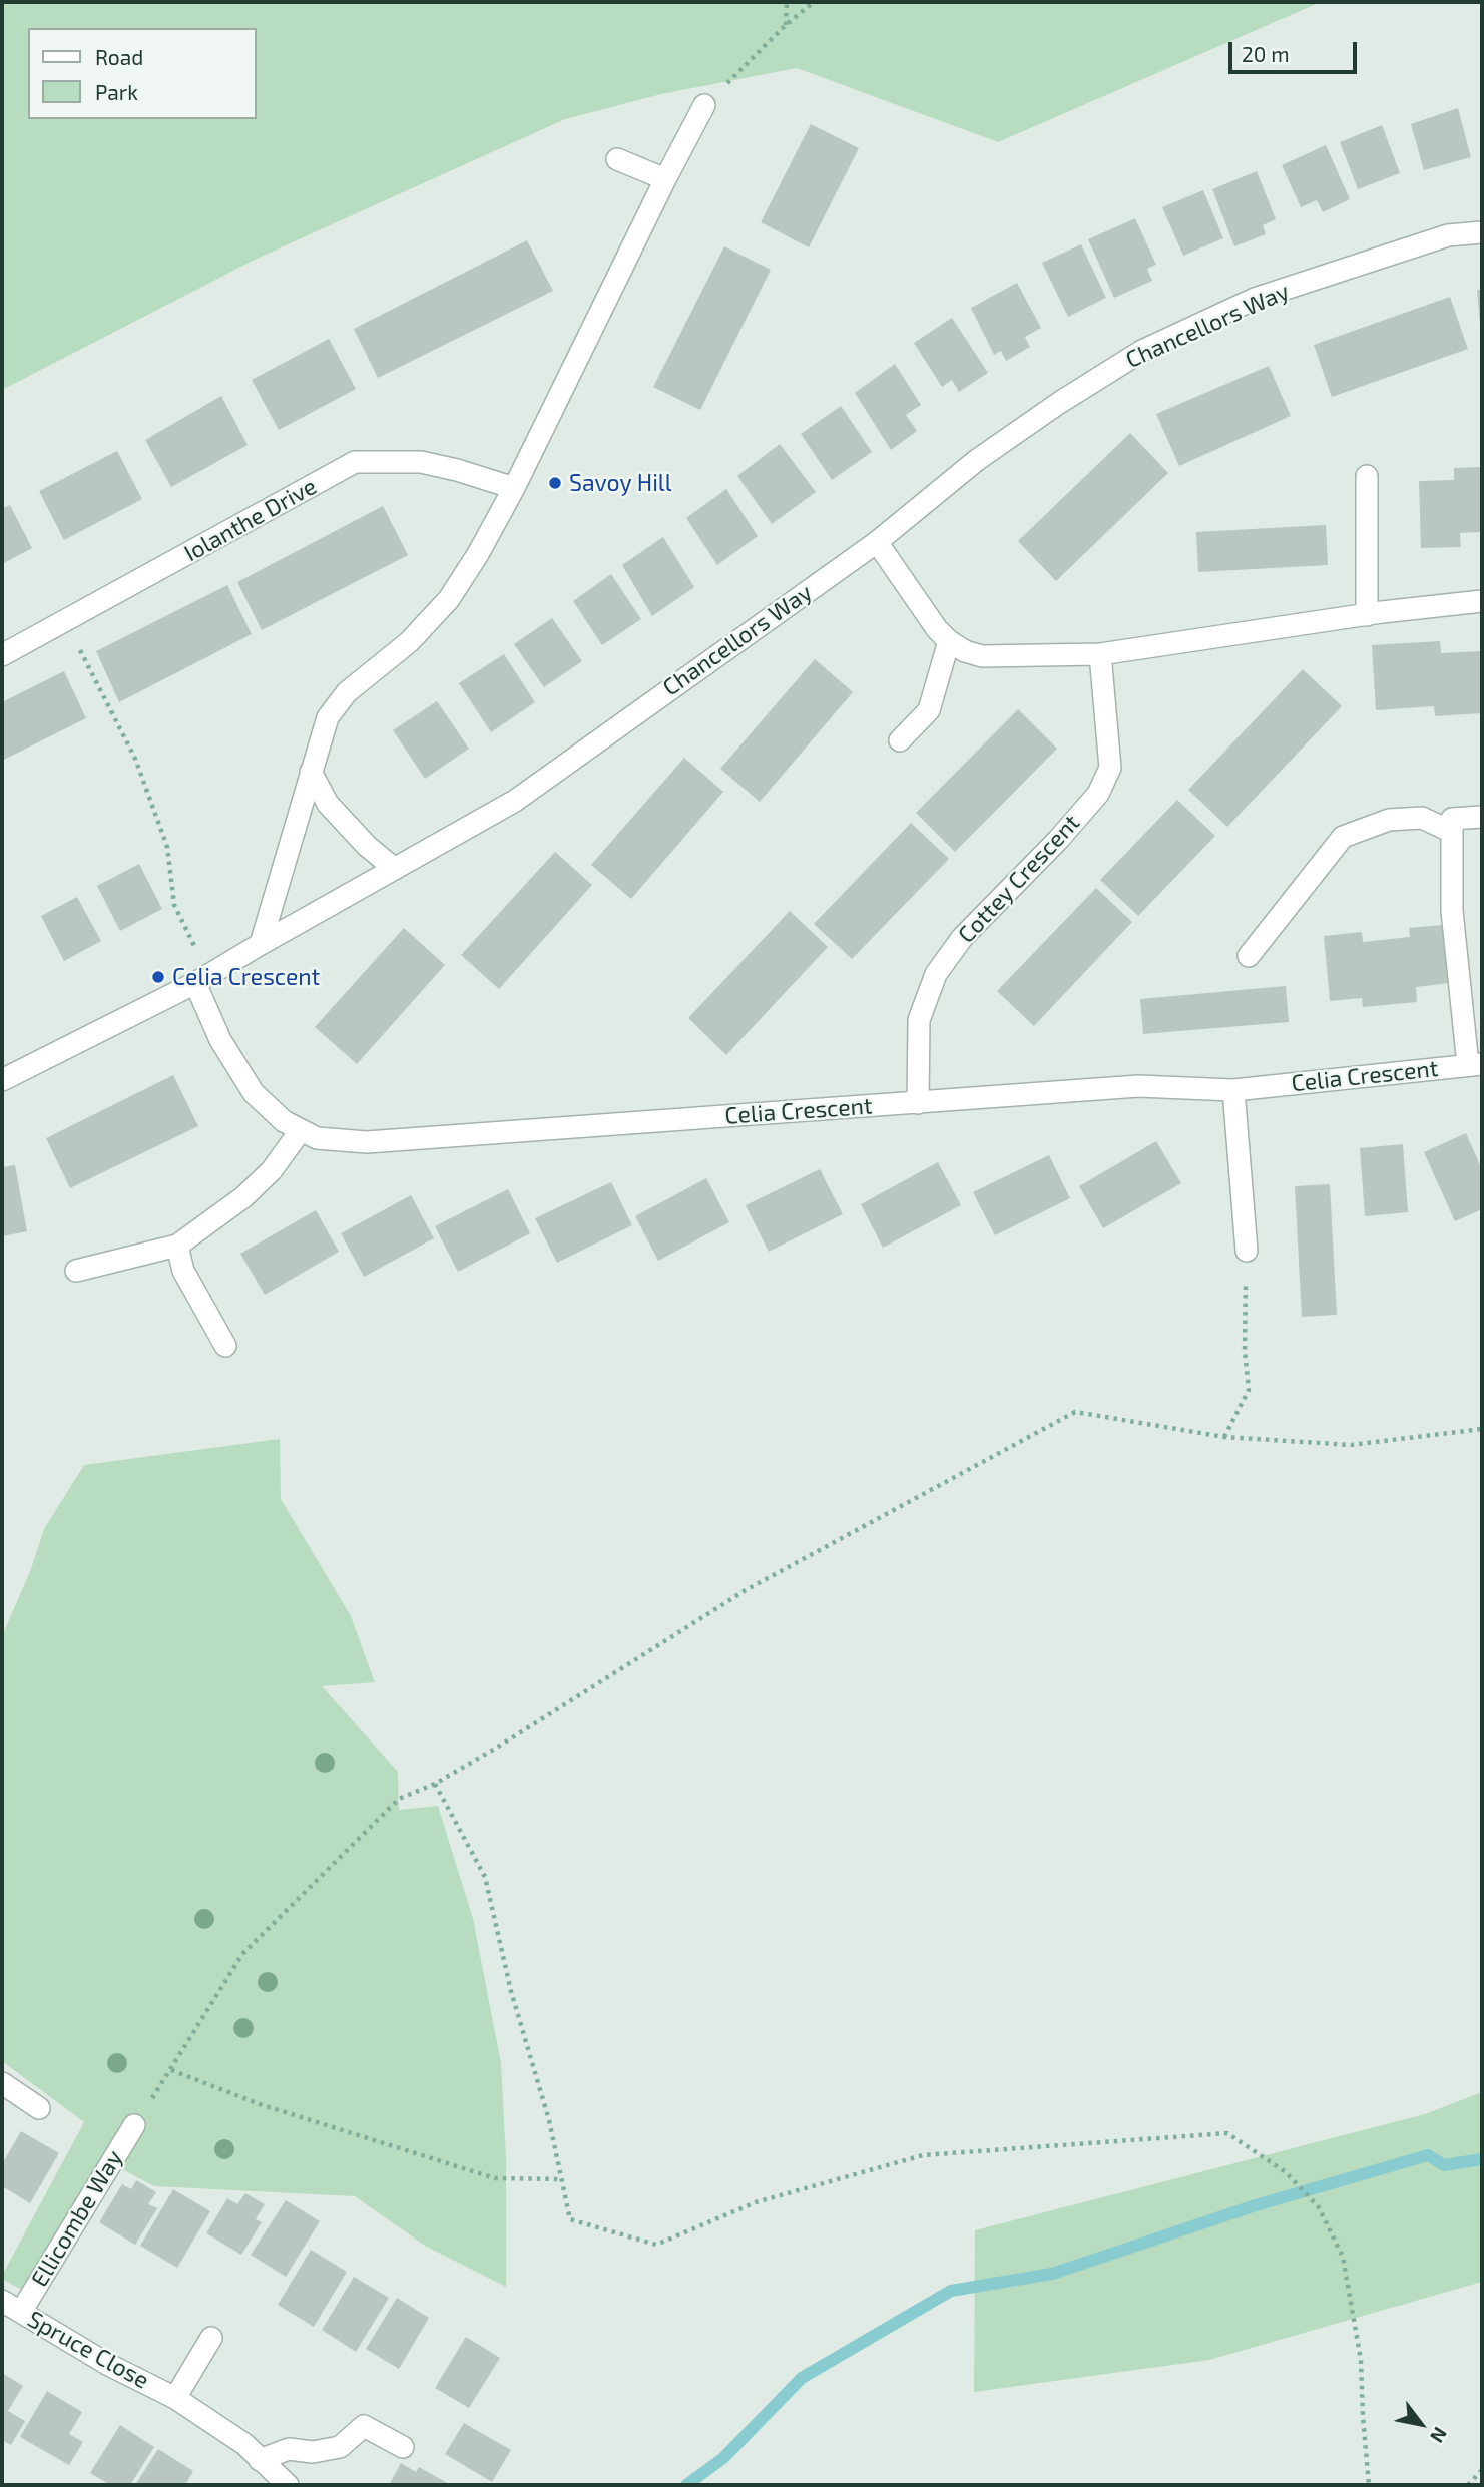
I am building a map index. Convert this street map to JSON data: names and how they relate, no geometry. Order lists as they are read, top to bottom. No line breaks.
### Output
{"streets":{"street":["Chancellors Way","Iolanthe Drive","Cottey Crescent","Celia Crescent","Ellicombe Way","Spruce Close"]},"crossings":[["Chancellors Way","Celia Crescent"],["Cottey Crescent","Celia Crescent"],["Ellicombe Way","Spruce Close"]],"places":["Savoy Hill","Celia Crescent"],"legend":["Road","Park"],"scale_bar":"20 m","north":"bottom right"}
